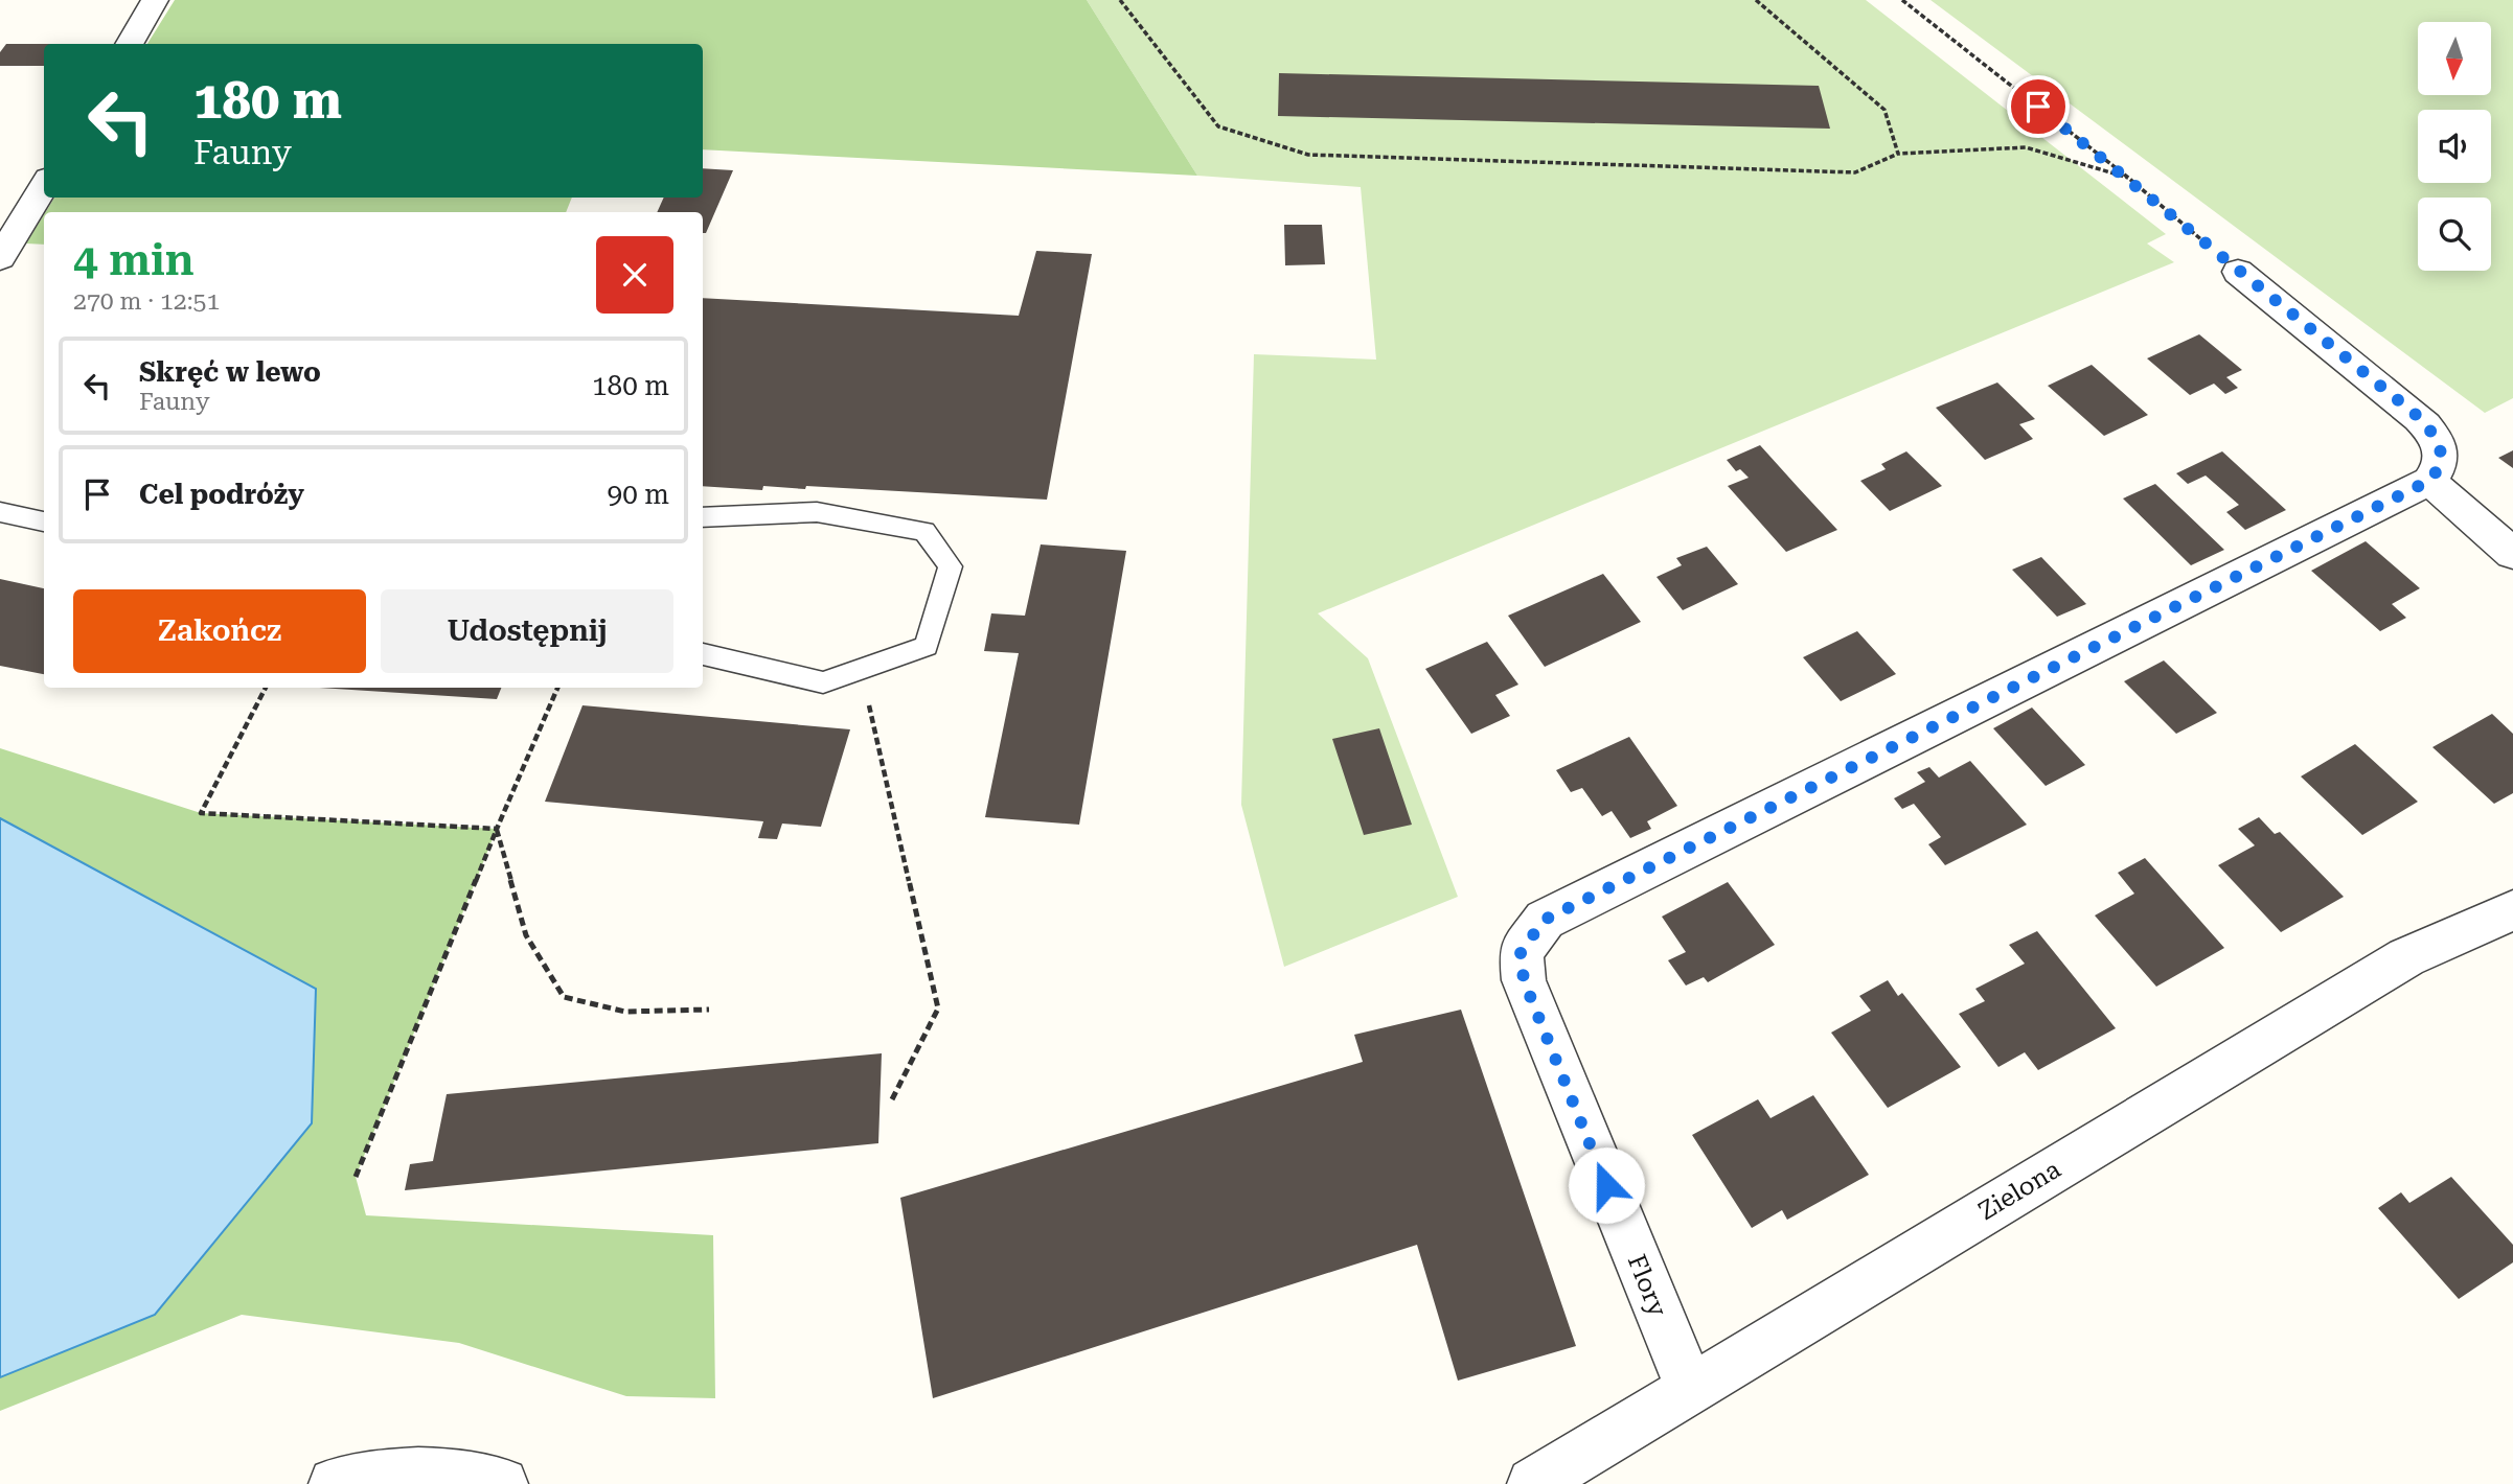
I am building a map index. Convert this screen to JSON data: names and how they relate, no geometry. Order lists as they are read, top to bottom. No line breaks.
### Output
{"streets":{"street":["Zielona","Flory"]},"crossings":[["Zielona","Flory"]],"north":"bottom","page":{"turn":["180 m","Fauny"],"heading":["4 min","270 m · 12:51"],"list":[{"name":"Skręć w lewo","note":"Fauny","value":"180 m"},{"name":"Cel podróży","value":"90 m"}],"buttons":["Zakończ","Udostępnij"]}}
